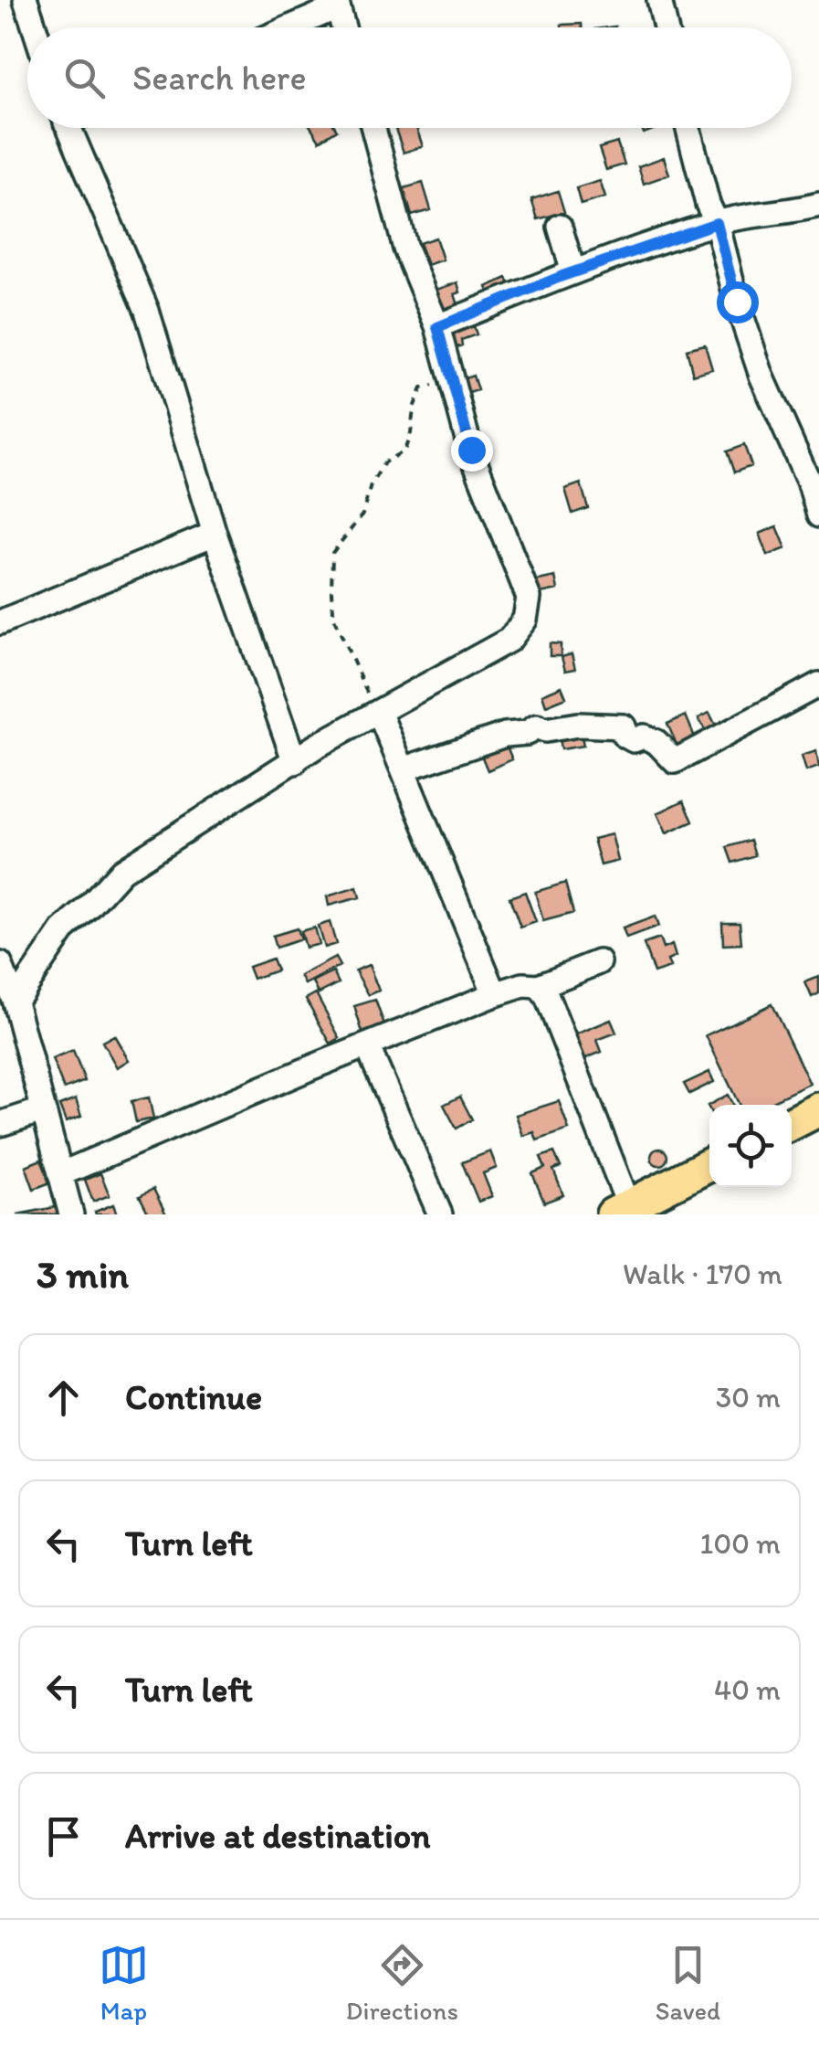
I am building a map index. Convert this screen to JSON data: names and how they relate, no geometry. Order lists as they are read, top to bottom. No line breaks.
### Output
{"page":{"search":"Search here","heading":["3 min","Walk · 170 m"],"list":[["Continue","30 m"],["Turn left","100 m"],["Turn left","40 m"],"Arrive at destination"],"nav":["Map","Directions","Saved"]}}
